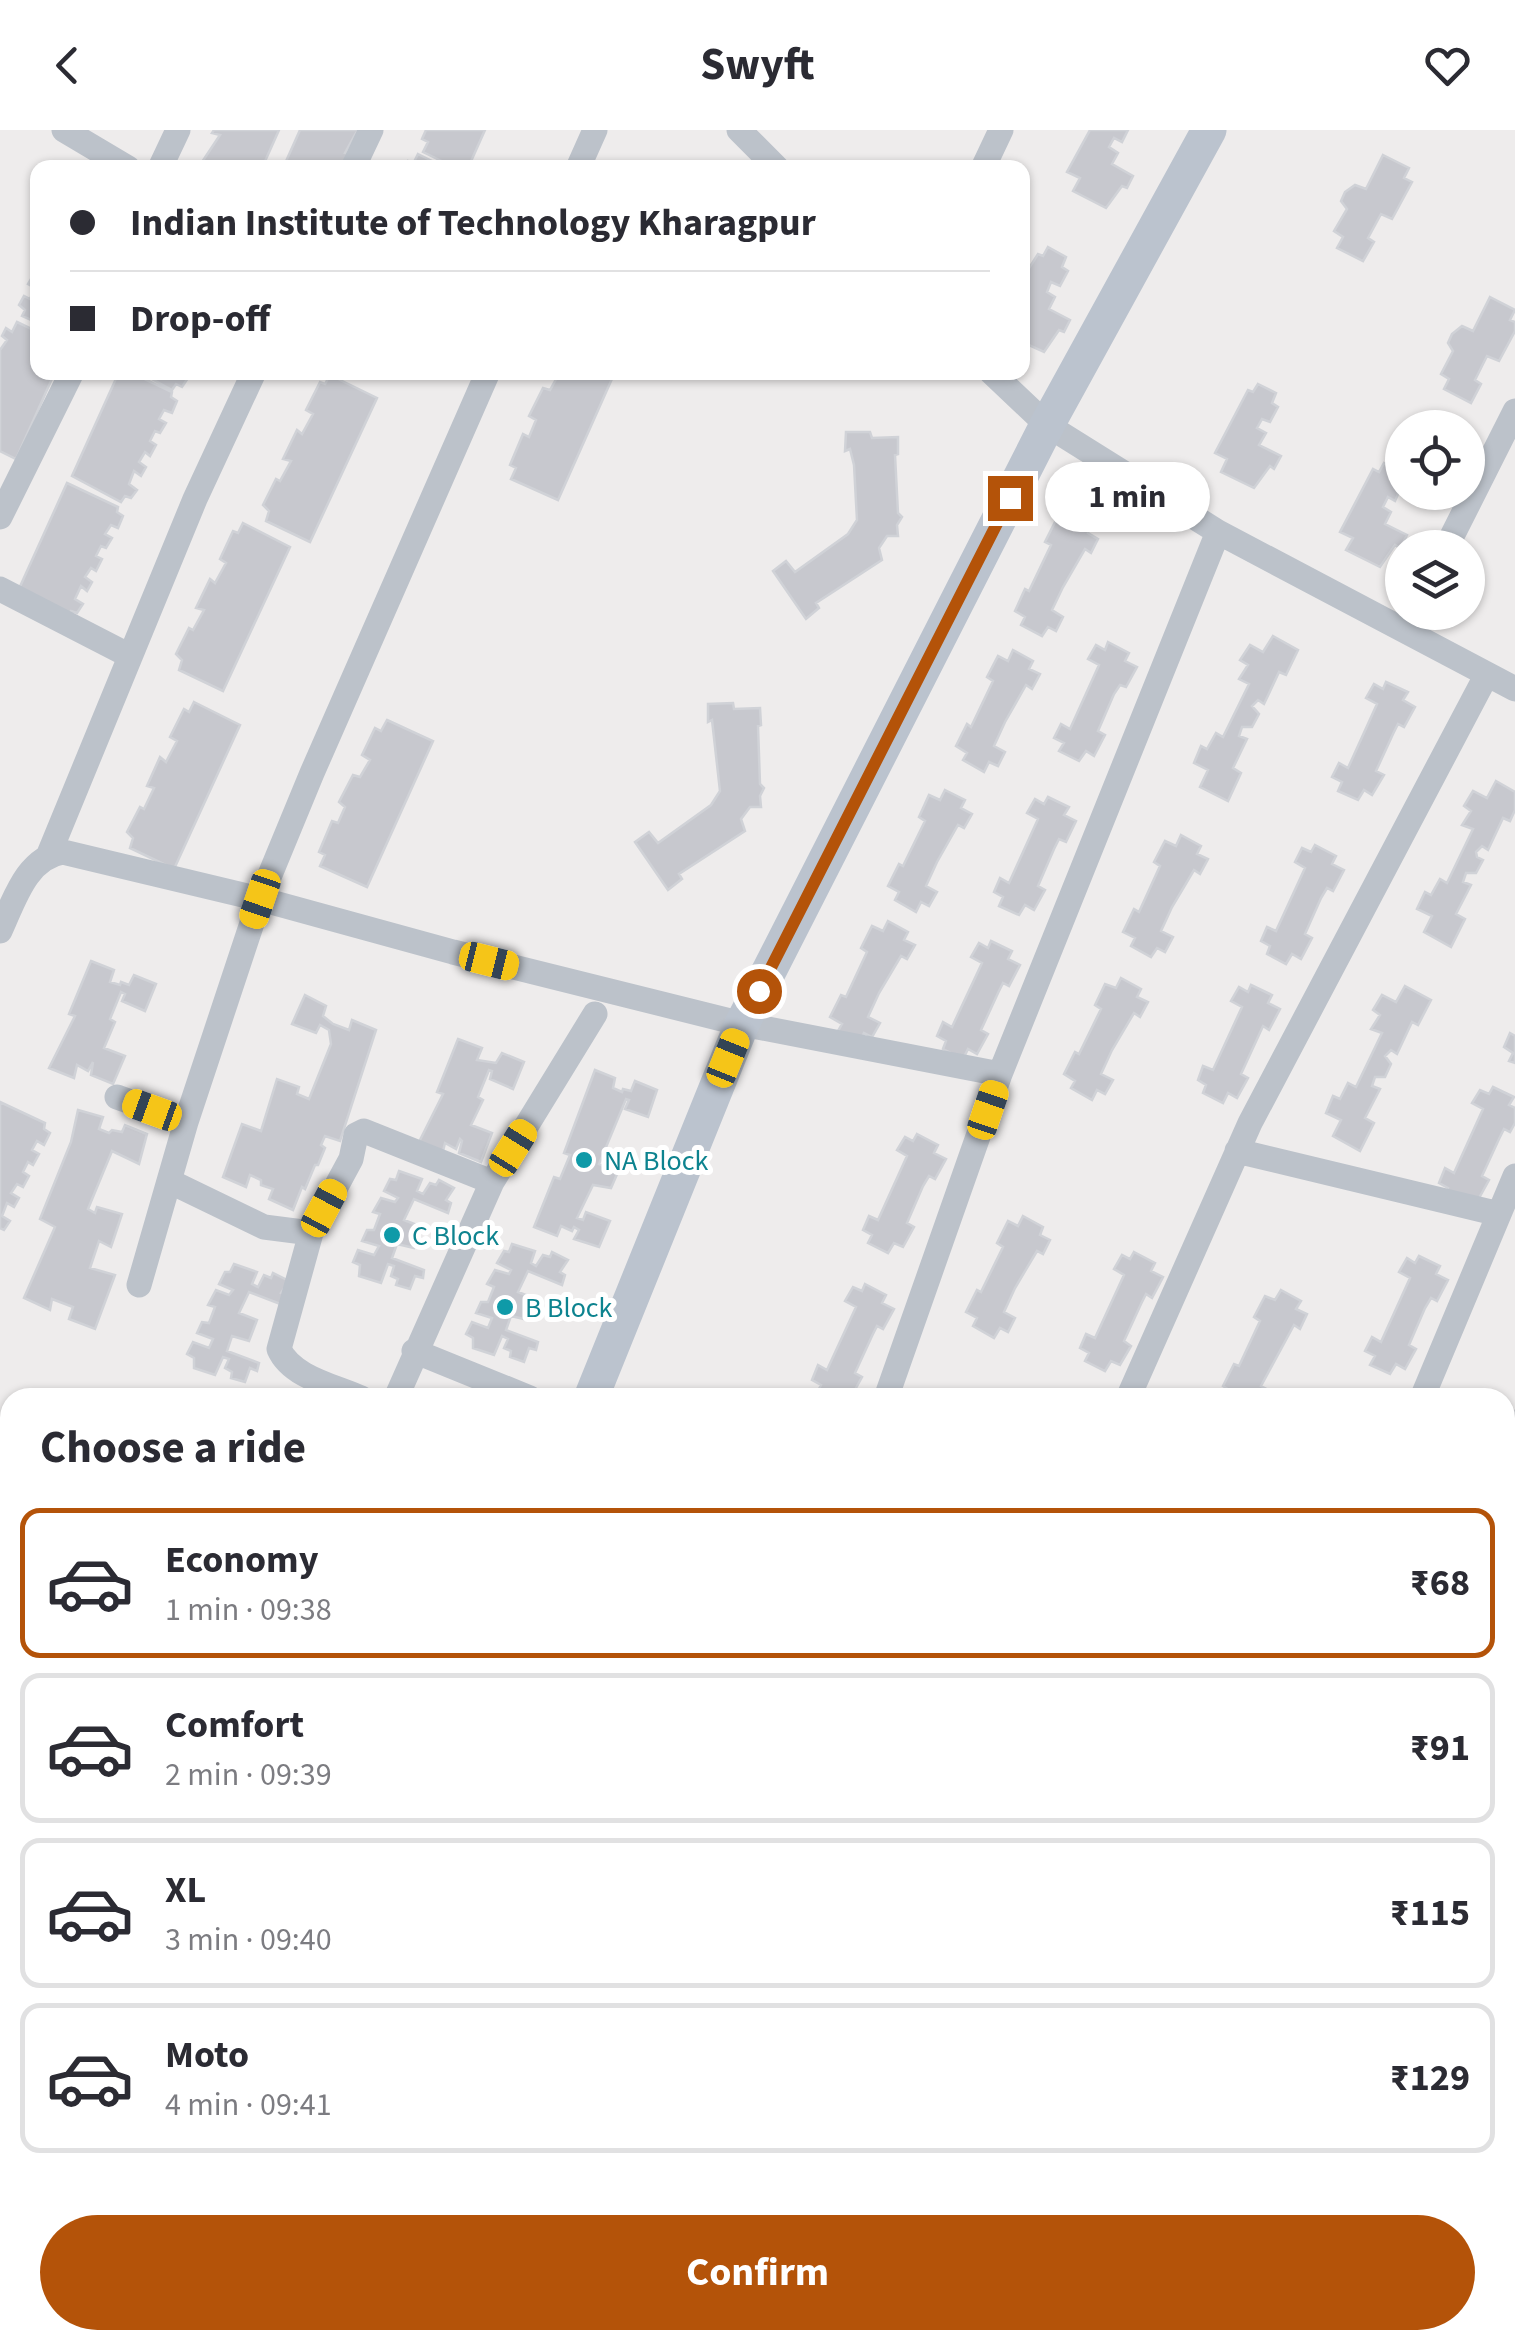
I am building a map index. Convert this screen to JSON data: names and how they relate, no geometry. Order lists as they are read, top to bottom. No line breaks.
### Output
{"places":["NA Block","C Block","B Block"],"page":{"header":"Swyft","banner":["Indian Institute of Technology Kharagpur","Drop-off"],"bubble":"1 min","heading":"Choose a ride","list":[{"name":"Economy","note":"1 min · 09:38","value":"₹68"},{"name":"Comfort","note":"2 min · 09:39","value":"₹91"},{"name":"XL","note":"3 min · 09:40","value":"₹115"},{"name":"Moto","note":"4 min · 09:41","value":"₹129"}],"buttons":"Confirm"}}
